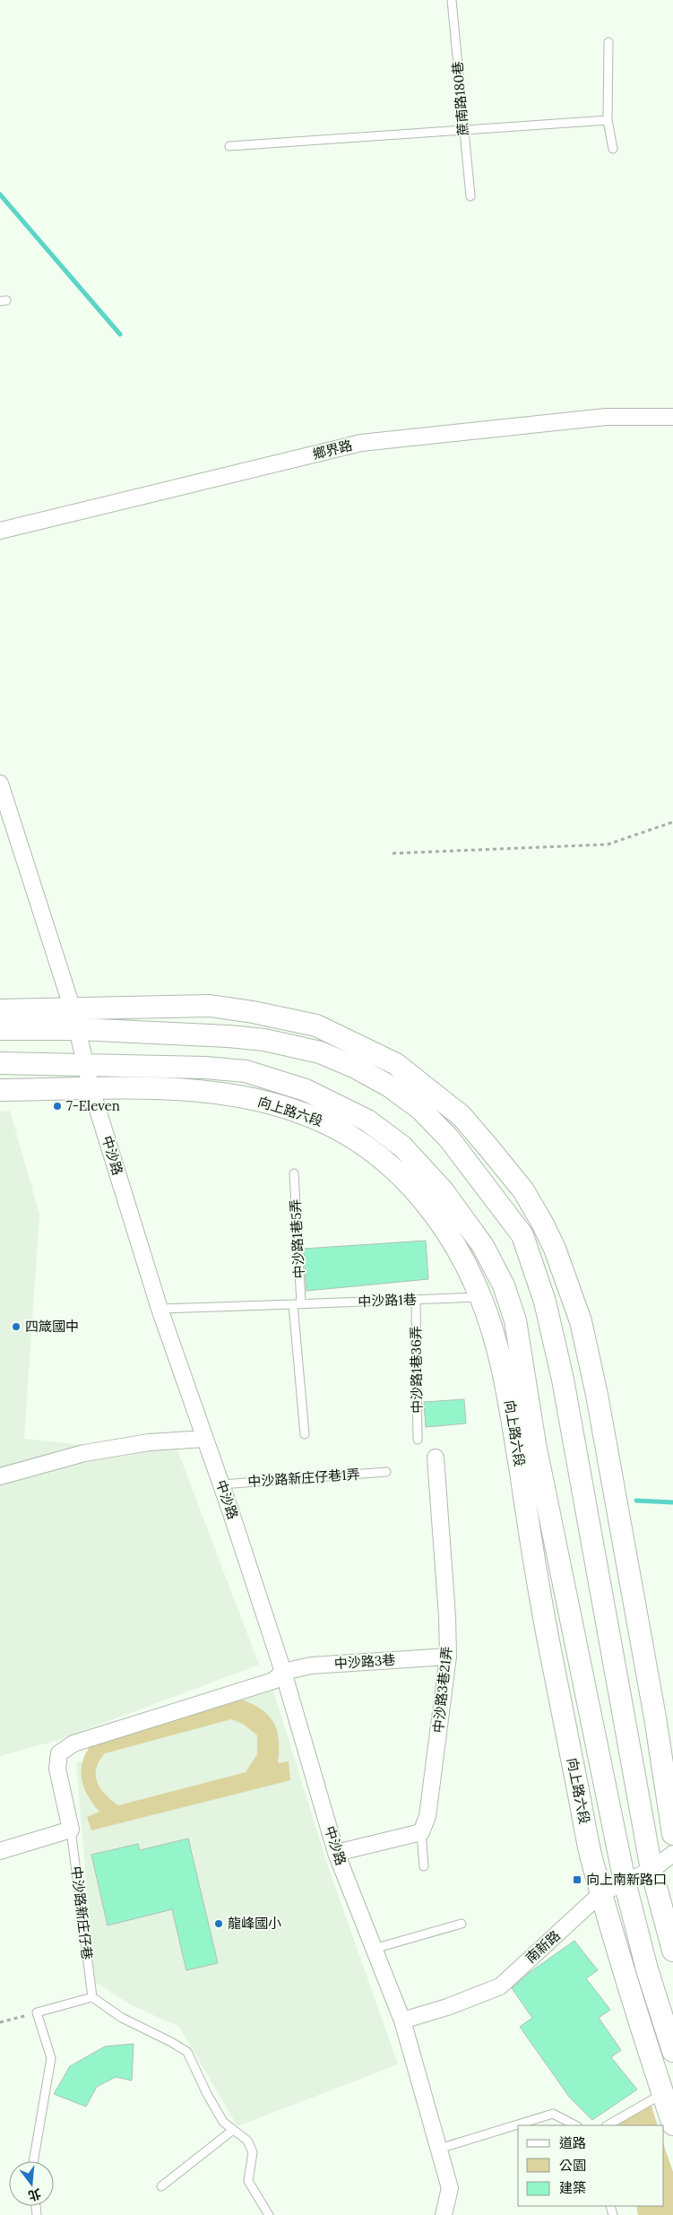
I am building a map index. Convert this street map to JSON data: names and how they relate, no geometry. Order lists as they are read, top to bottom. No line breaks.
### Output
{"streets":{"main road":["向上路六段"],"street":["鄉界路","中沙路","中沙路3巷","中沙路3巷21弄","南新路"],"lane":["蔗南路180巷","中沙路1巷5弄","中沙路1巷","中沙路1巷36弄","中沙路新庄仔巷1弄","中沙路新庄仔巷"]},"crossings":[["向上路六段","中沙路"],["向上路六段","中沙路1巷"],["向上路六段","南新路"],["中沙路","中沙路1巷"],["中沙路","中沙路新庄仔巷1弄"],["中沙路","中沙路3巷"],["中沙路","南新路"],["中沙路1巷5弄","中沙路1巷"],["中沙路1巷","中沙路1巷36弄"],["中沙路3巷","中沙路3巷21弄"],["中沙路3巷","中沙路新庄仔巷"]],"places":{"other":["7-Eleven","四箴國中","龍峰國小"],"transit":["向上南新路口"]},"legend":["道路","公園","建築"],"north":"bottom"}
